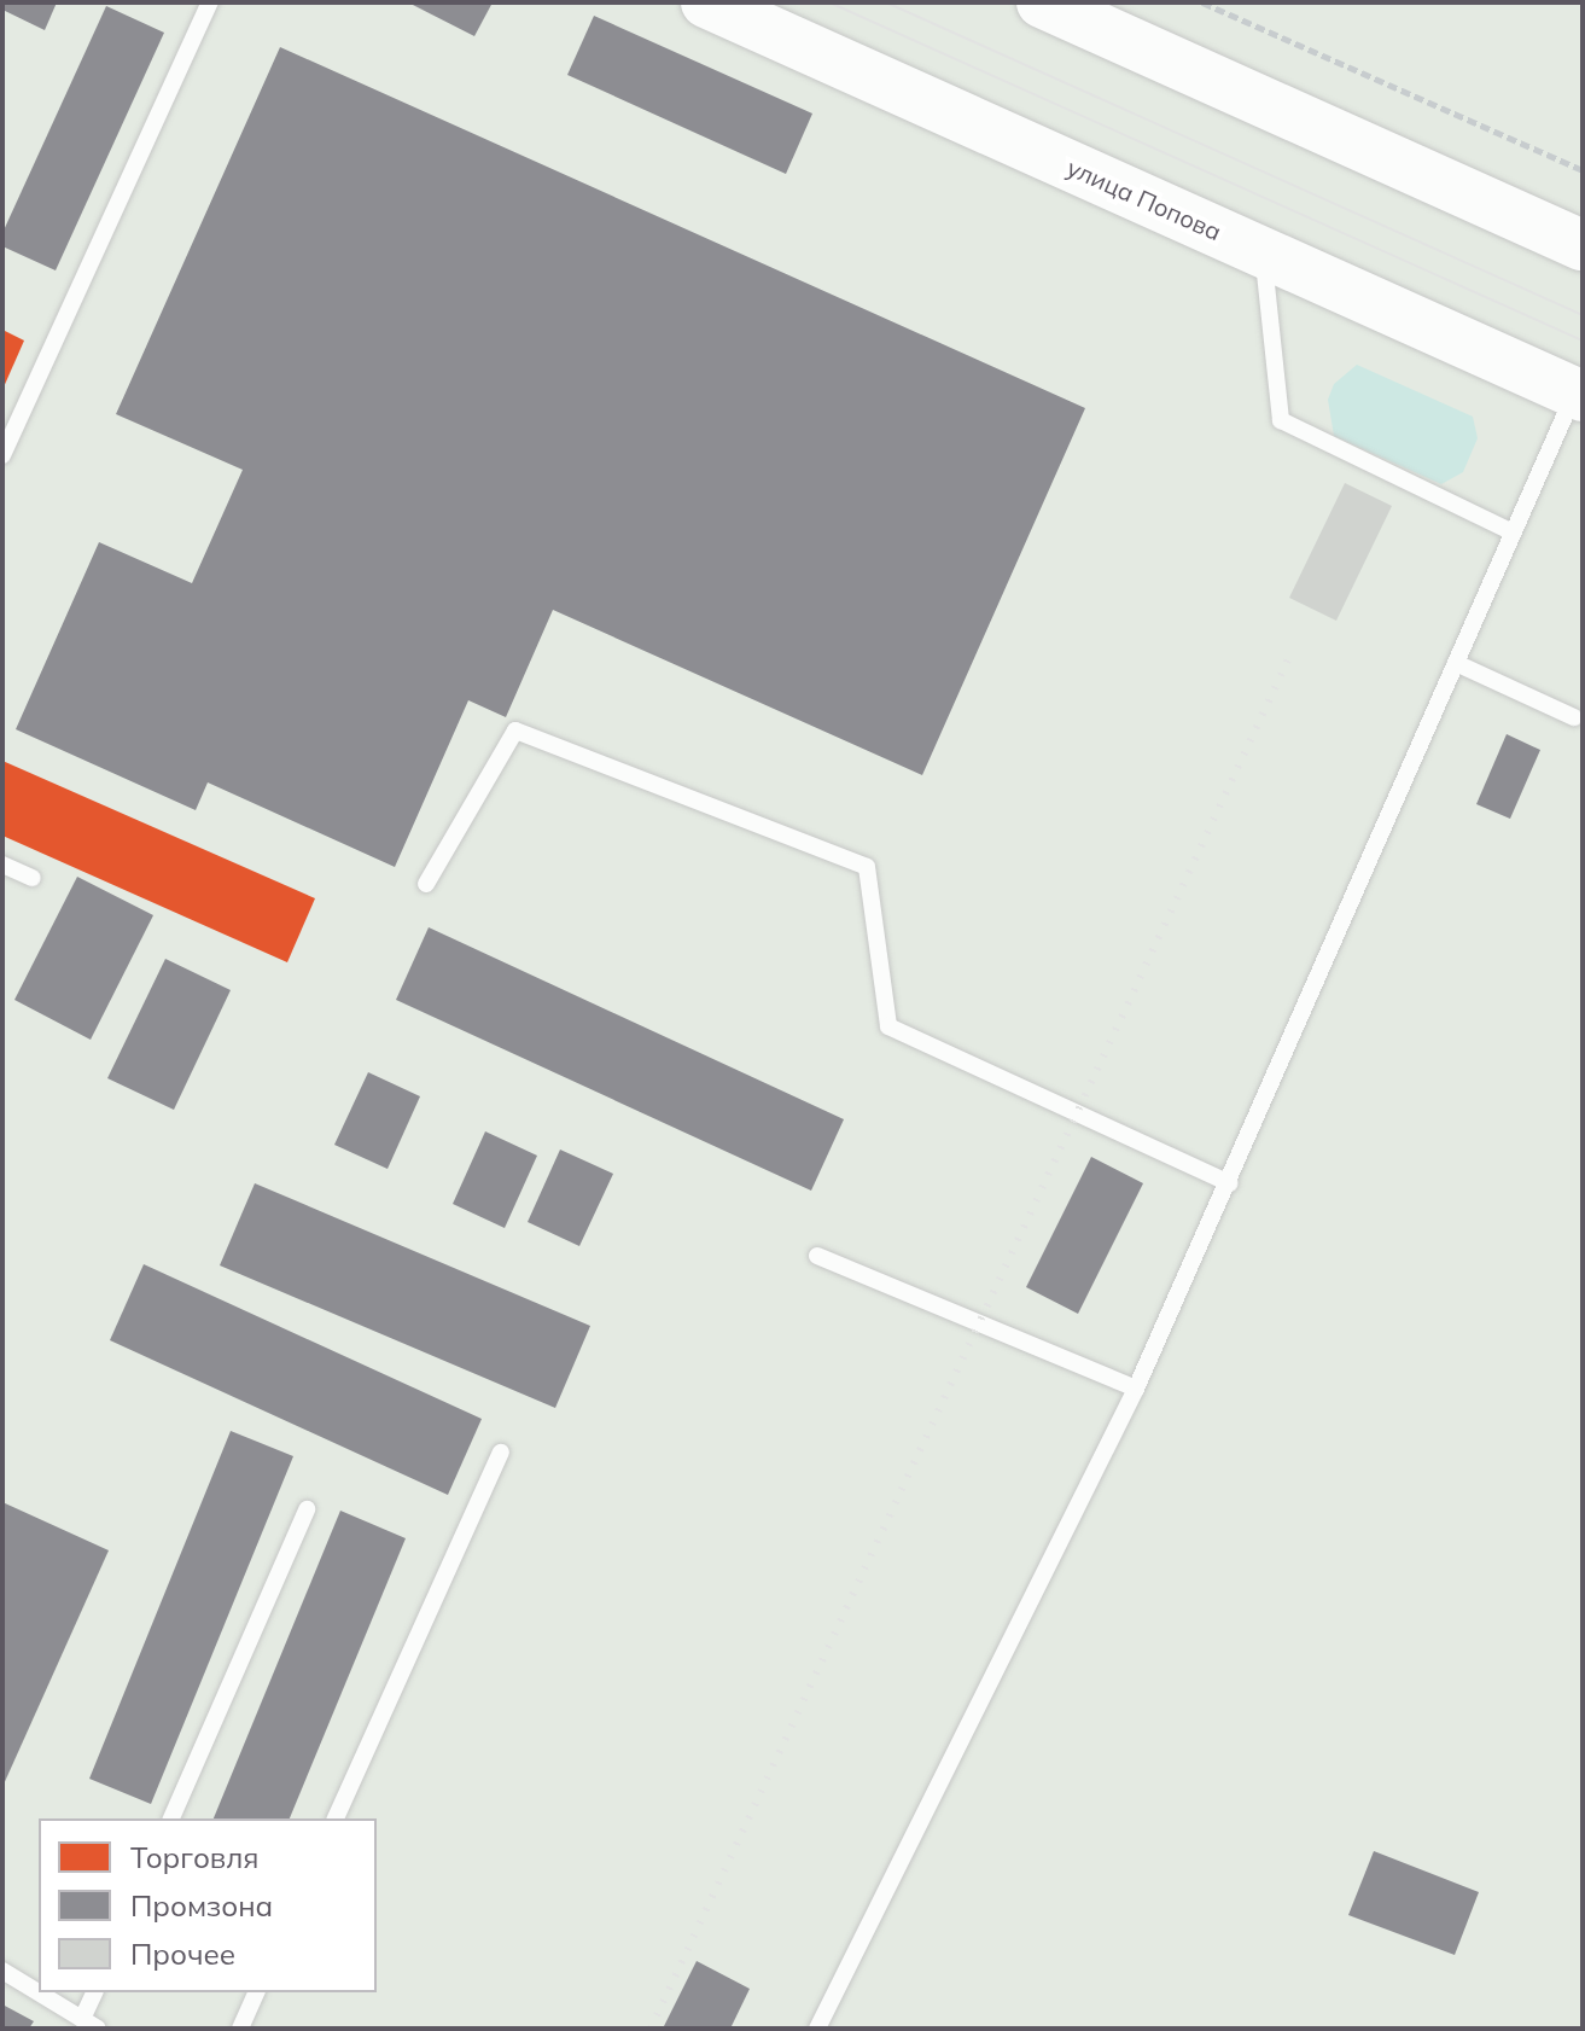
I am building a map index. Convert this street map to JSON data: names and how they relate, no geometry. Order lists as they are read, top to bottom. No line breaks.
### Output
{"streets":{"main road":["улица Попова"]},"legend":["Торговля","Промзона","Прочее"]}
